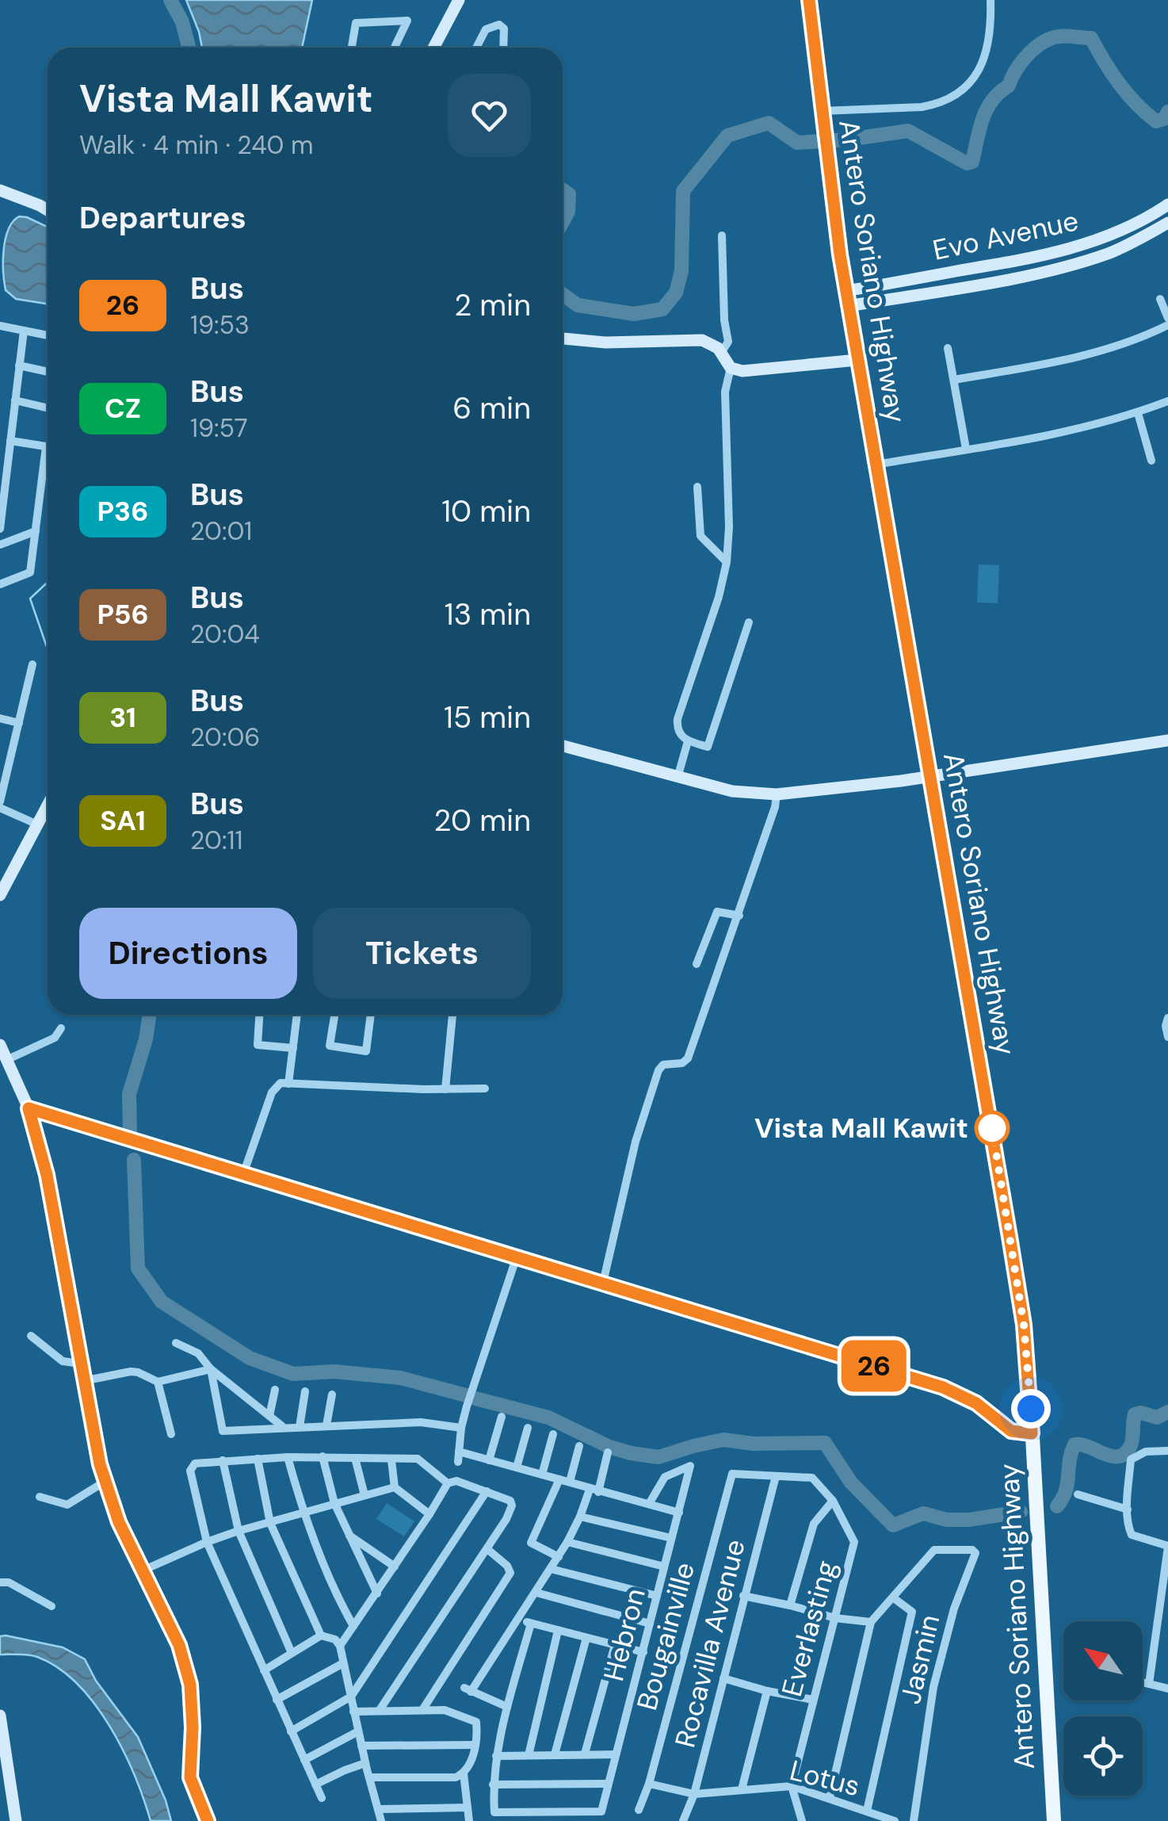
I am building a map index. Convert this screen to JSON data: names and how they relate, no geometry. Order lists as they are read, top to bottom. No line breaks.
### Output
{"streets":{"main road":["Evo Avenue","Antero Soriano Highway"],"street":["Everlasting","Hebron","Bougainville","Rocavilla Avenue","Jasmin","Lotus"]},"crossings":[["Evo Avenue","Antero Soriano Highway"],["Everlasting","Bougainville"],["Everlasting","Rocavilla Avenue"],["Everlasting","Lotus"],["Bougainville","Lotus"],["Rocavilla Avenue","Lotus"]],"places":["Vista Mall Kawit"],"lines":["bus line 26"],"north":"top left","page":{"on_map":"26","heading":[["Vista Mall Kawit","Walk · 4 min · 240 m"],"Departures"],"list":[{"mark":"26","name":"Bus","note":"19:53","value":"2 min"},{"mark":"CZ","name":"Bus","note":"19:57","value":"6 min"},{"mark":"P36","name":"Bus","note":"20:01","value":"10 min"},{"mark":"P56","name":"Bus","note":"20:04","value":"13 min"},{"mark":"31","name":"Bus","note":"20:06","value":"15 min"},{"mark":"SA1","name":"Bus","note":"20:11","value":"20 min"}],"buttons":["Directions","Tickets"]}}
